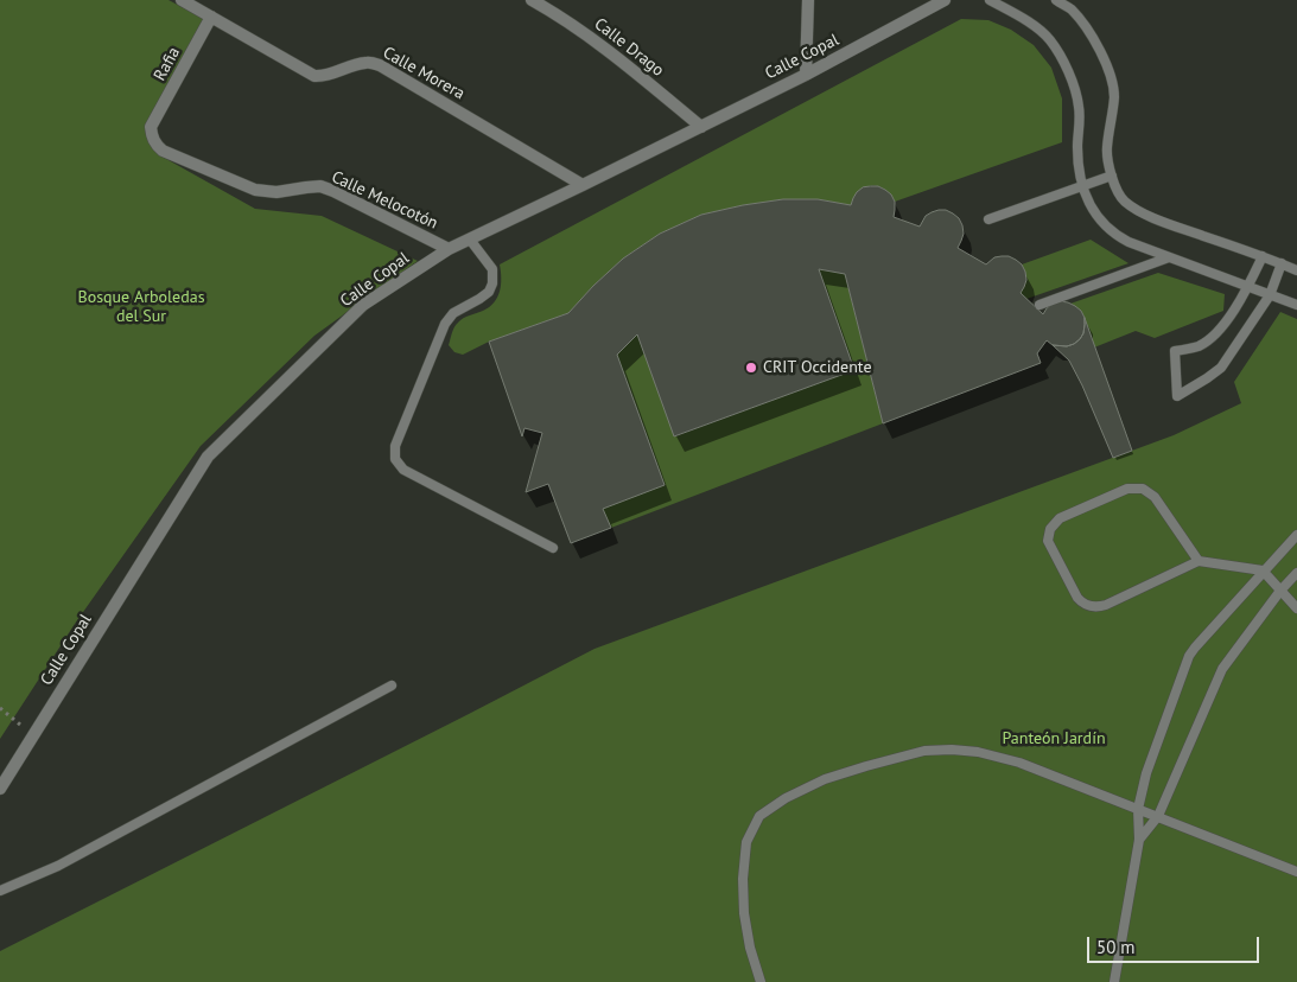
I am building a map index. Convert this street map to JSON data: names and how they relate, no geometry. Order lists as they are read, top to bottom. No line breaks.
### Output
{"streets":{"street":["Calle Drago","Calle Copal","Rafia","Calle Morera","Calle Melocotón"]},"crossings":[["Calle Drago","Calle Copal"],["Calle Copal","Calle Morera"],["Calle Copal","Calle Melocotón"],["Rafia","Calle Morera"],["Rafia","Calle Melocotón"]],"parks":["Bosque Arboledas del Sur","Panteón Jardín"],"places":["CRIT Occidente"],"scale_bar":"50 m"}
